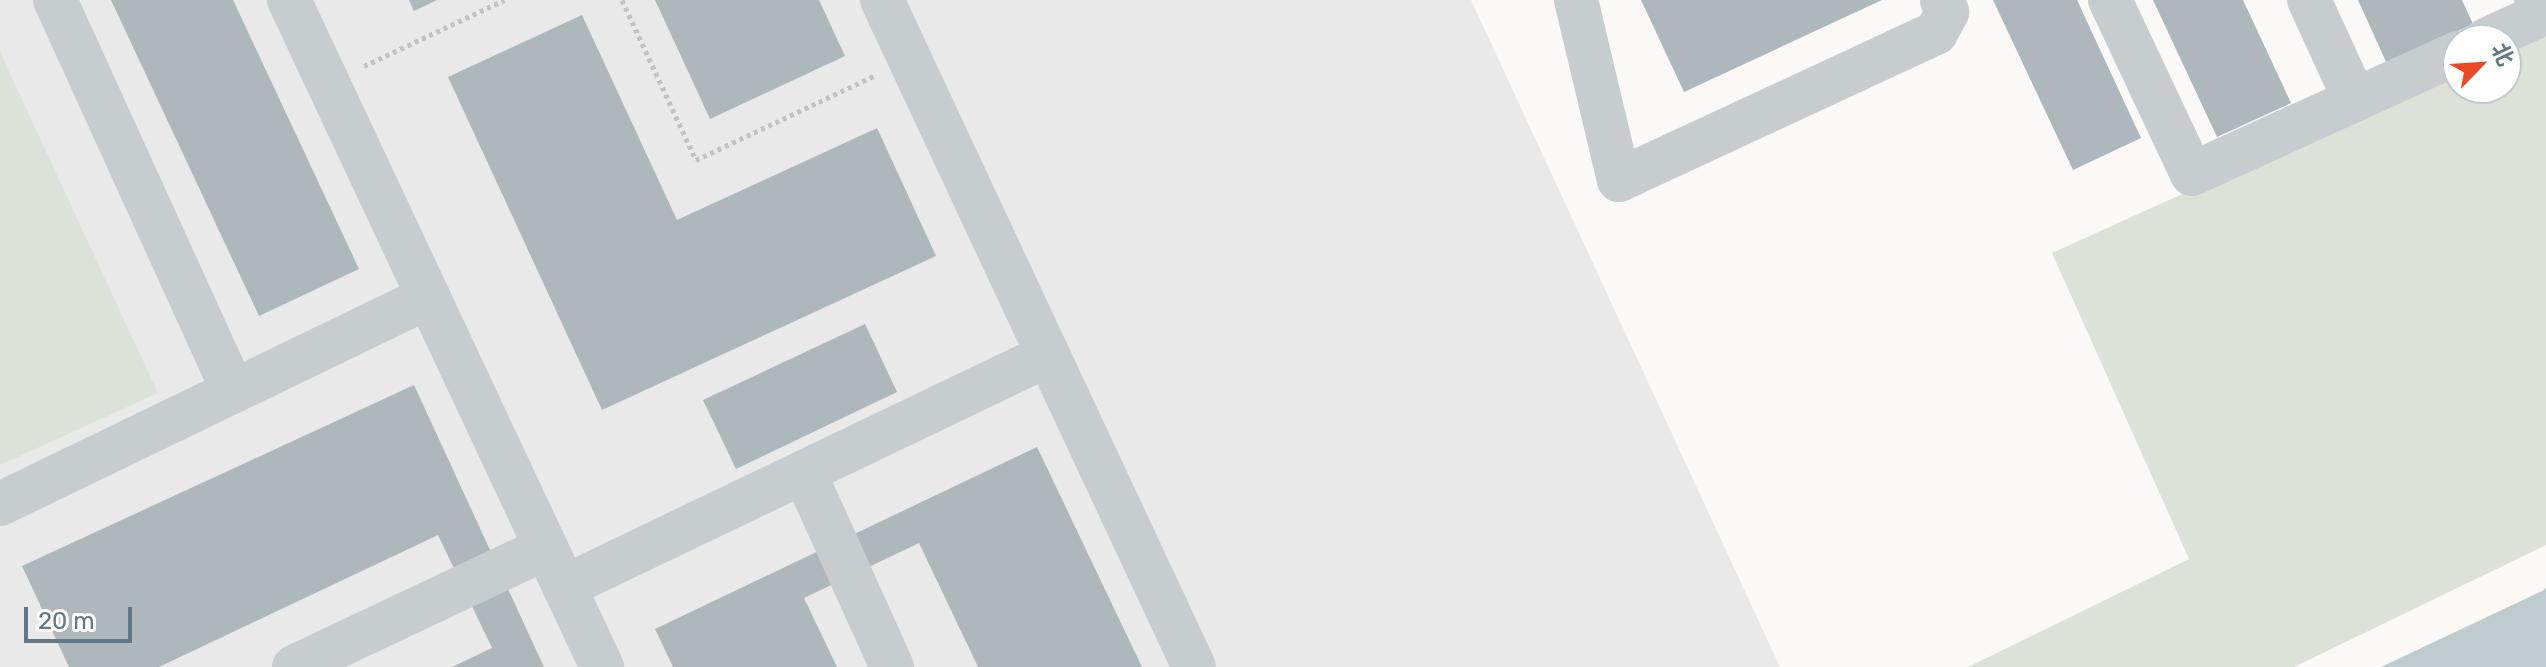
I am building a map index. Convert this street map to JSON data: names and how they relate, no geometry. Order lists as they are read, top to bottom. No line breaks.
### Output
{"scale_bar":"20 m","north":"top right"}
